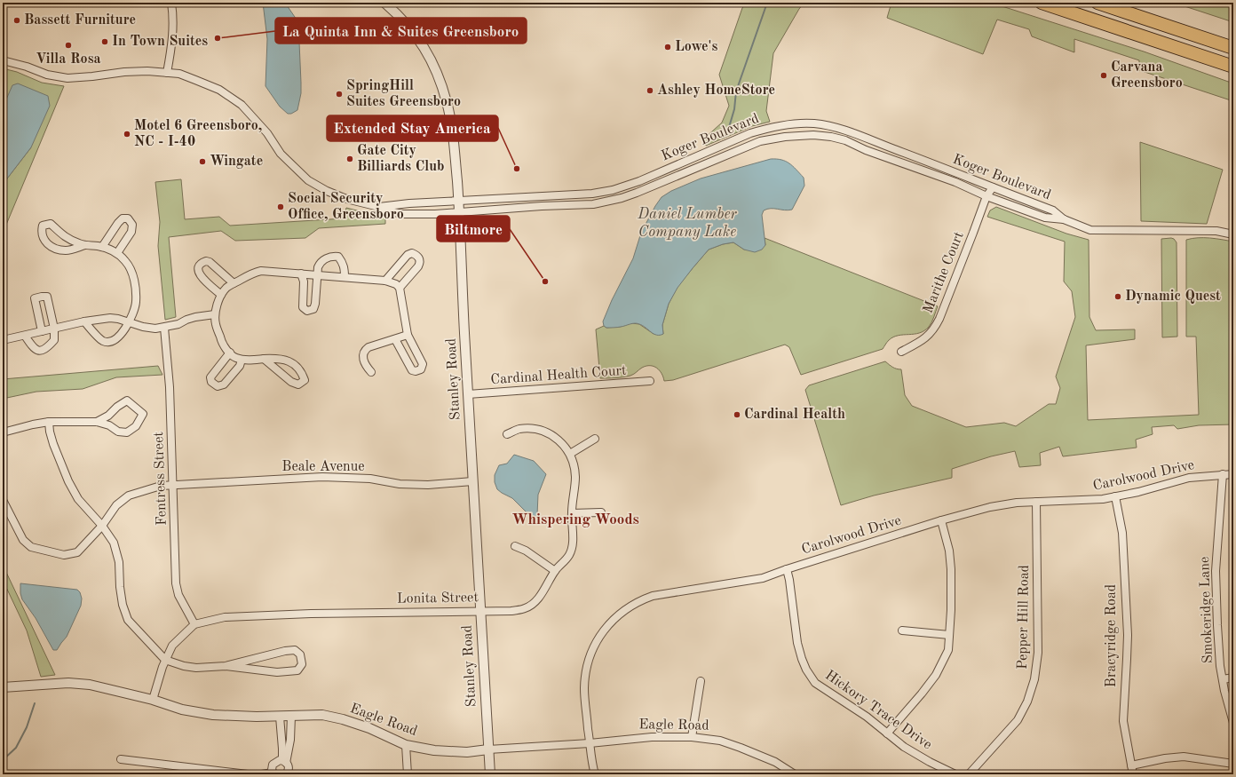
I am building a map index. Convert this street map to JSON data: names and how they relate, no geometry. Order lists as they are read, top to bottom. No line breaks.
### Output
{"streets":{"street":["Koger Boulevard","Marithe Court","Cardinal Health Court","Stanley Road","Beale Avenue","Carolwood Drive","Fentress Street","Lonita Street","Smokeridge Lane","Pepper Hill Road","Bracyridge Road","Hickory Trace Drive","Eagle Road"]},"crossings":[["Koger Boulevard","Marithe Court"],["Koger Boulevard","Stanley Road"],["Cardinal Health Court","Stanley Road"],["Stanley Road","Beale Avenue"],["Stanley Road","Lonita Street"],["Stanley Road","Eagle Road"],["Beale Avenue","Fentress Street"],["Carolwood Drive","Smokeridge Lane"],["Carolwood Drive","Pepper Hill Road"],["Carolwood Drive","Bracyridge Road"],["Carolwood Drive","Hickory Trace Drive"],["Carolwood Drive","Eagle Road"],["Fentress Street","Lonita Street"]],"districts":["Whispering Woods"],"water":["Daniel Lumber Company Lake"],"places":["Bassett Furniture","La Quinta Inn & Suites Greensboro","In Town Suites","Villa Rosa","Lowe's","Carvana Greensboro","Ashley HomeStore","SpringHill Suites Greensboro","Motel 6 Greensboro, NC - I-40","Gate City Billiards Club","Wingate","Extended Stay America","Social Security Office, Greensboro","Biltmore","Dynamic Quest","Cardinal Health"]}
